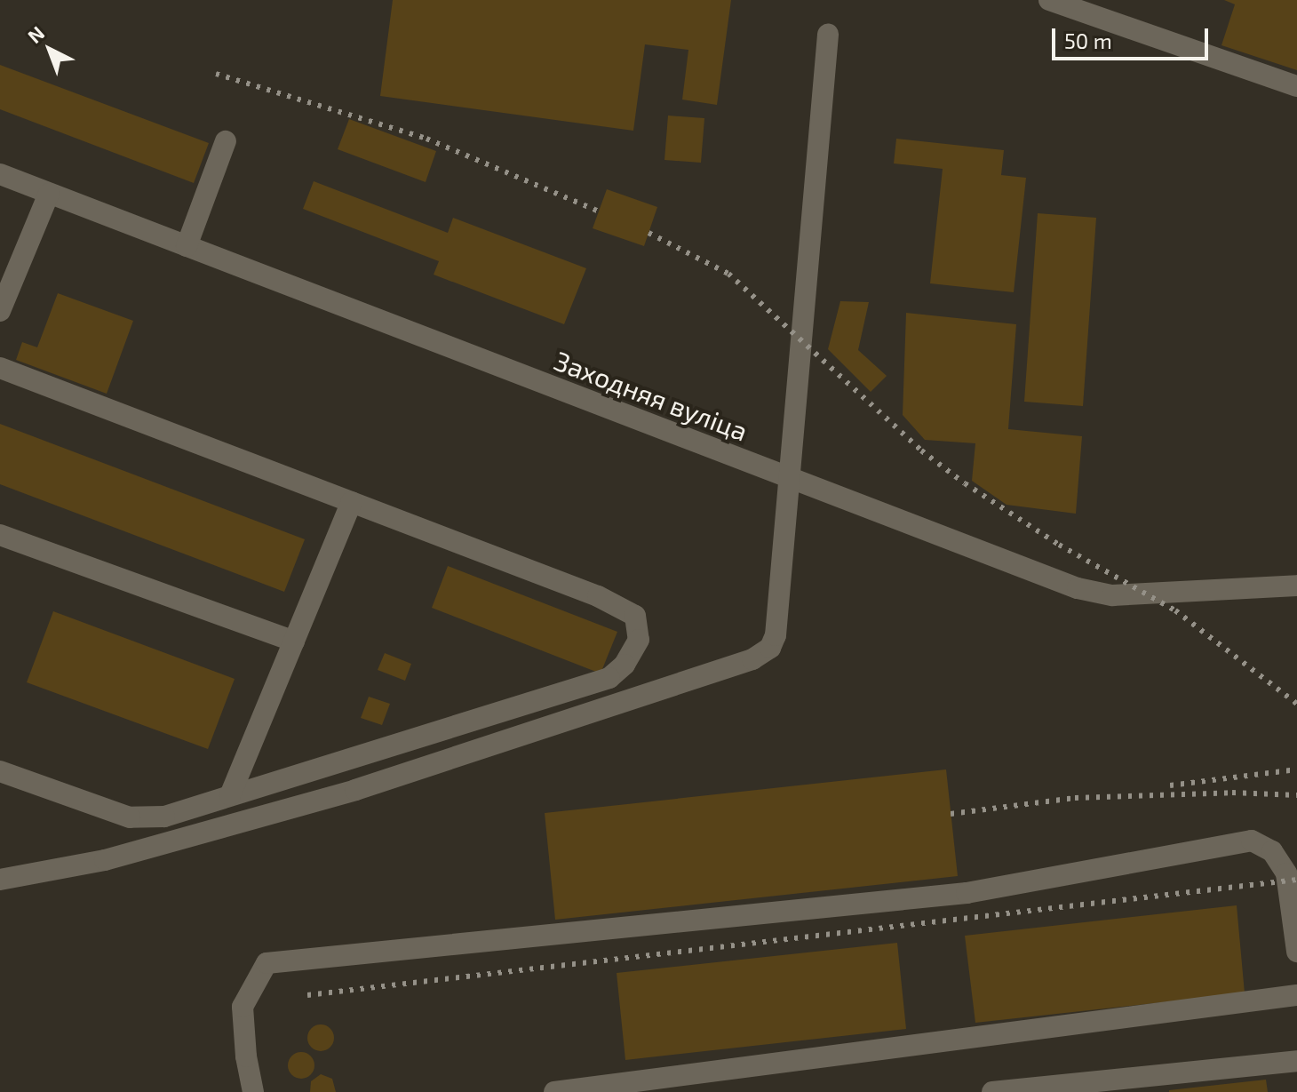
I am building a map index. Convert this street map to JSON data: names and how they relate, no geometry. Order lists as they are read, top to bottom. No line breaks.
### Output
{"streets":{"street":["Заходняя вуліца"]},"scale_bar":"50 m","north":"top left"}
